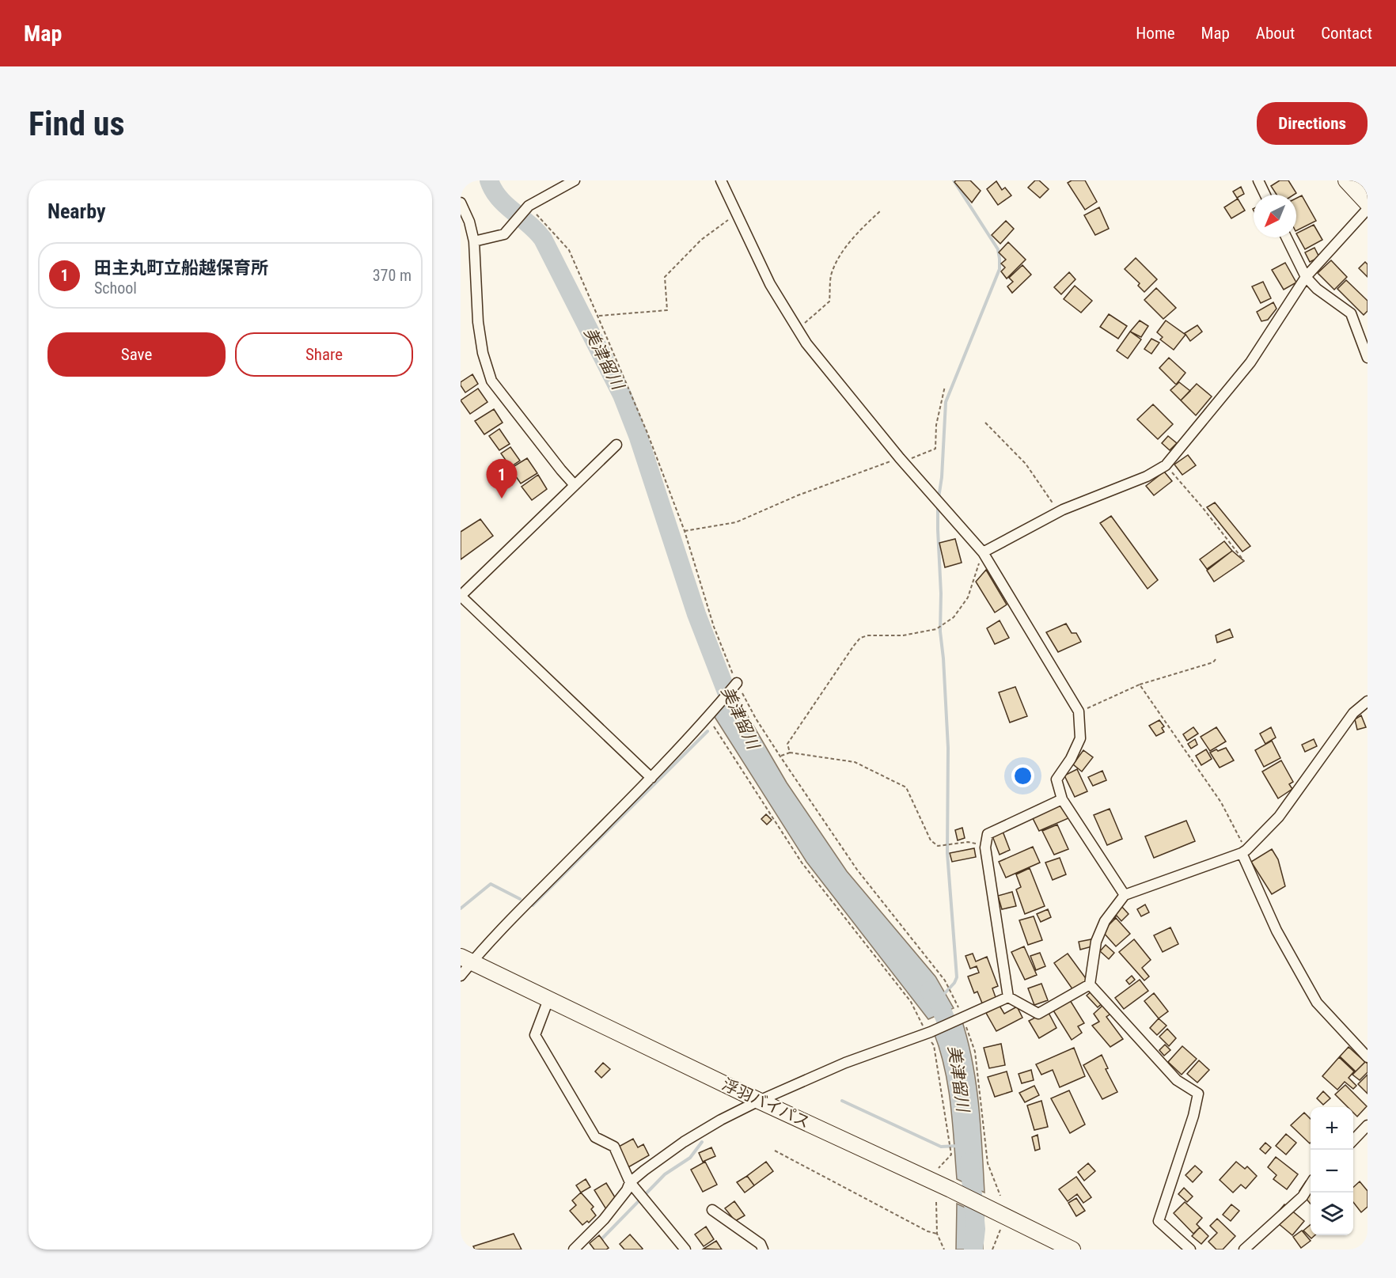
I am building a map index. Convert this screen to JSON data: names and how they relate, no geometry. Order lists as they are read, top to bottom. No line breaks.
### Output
{"streets":{"highway":["浮羽バイパス"]},"water":["美津留川"],"north":"bottom left","page":{"header":"Map","nav":["Home","Map","About","Contact"],"buttons":["Directions",["Save","Share"]],"title":"Find us","heading":"Nearby","list":[{"mark":"1","name":"田主丸町立船越保育所","note":"School","value":"370 m"}],"pins":"1","map_buttons":["+","−"]}}
